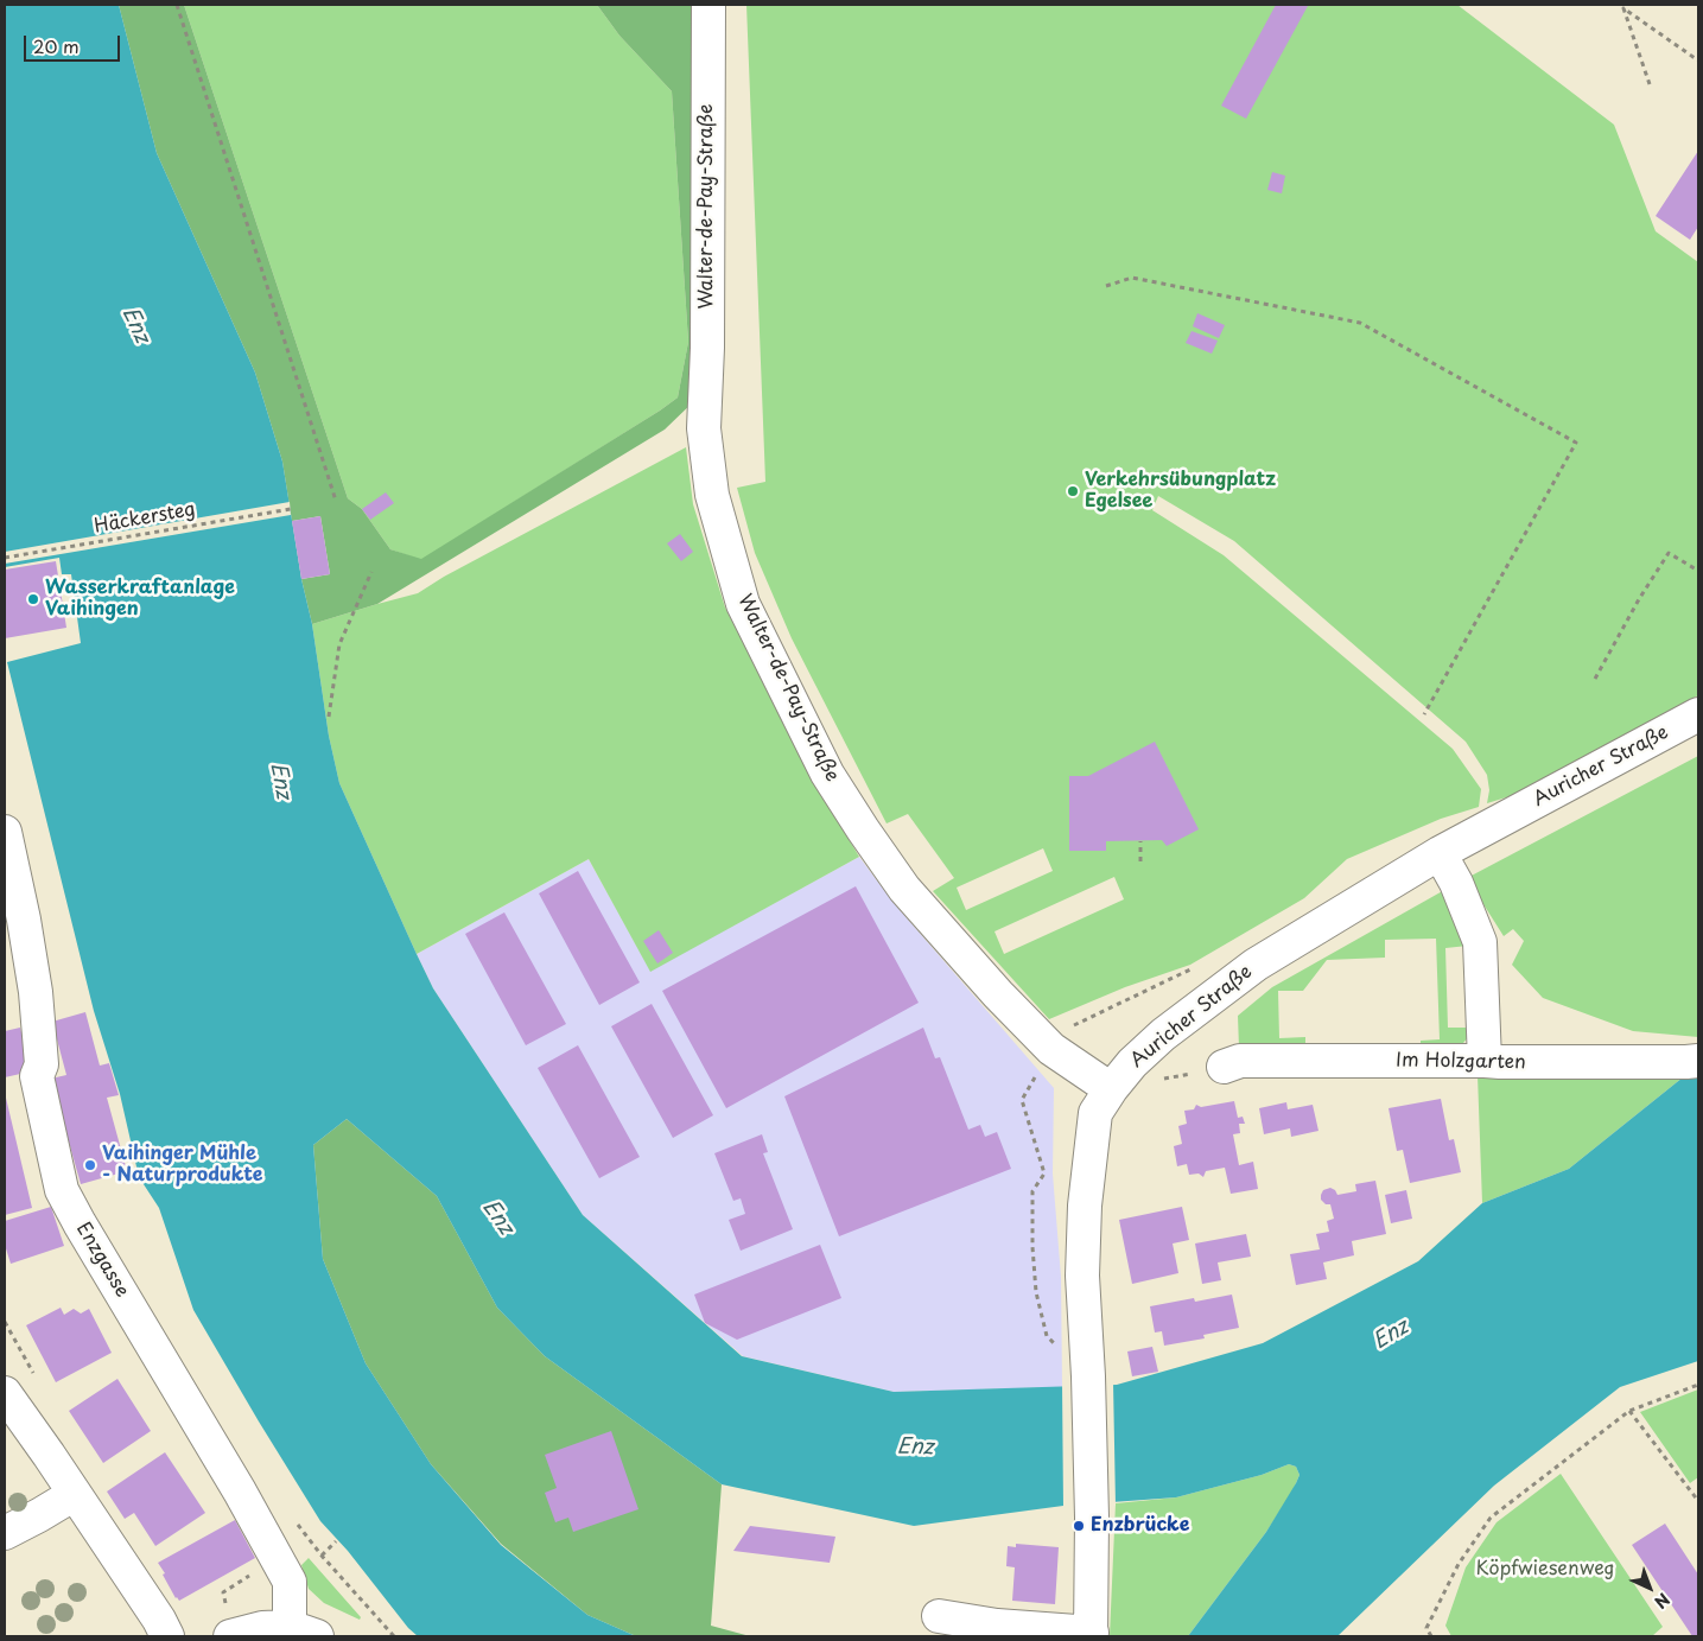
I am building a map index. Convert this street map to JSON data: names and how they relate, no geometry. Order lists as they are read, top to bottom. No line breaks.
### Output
{"streets":{"street":["Walter-de-Pay-Straße","Auricher Straße","Im Holzgarten","Enzgasse"],"path":["Häckersteg"]},"crossings":[["Walter-de-Pay-Straße","Auricher Straße"]],"water":["Enz"],"parks":["Köpfwiesenweg"],"places":["Verkehrsübungplatz Egelsee","Wasserkraftanlage Vaihingen","Vaihinger Mühle - Naturprodukte","Enzbrücke"],"scale_bar":"20 m","north":"bottom right"}
